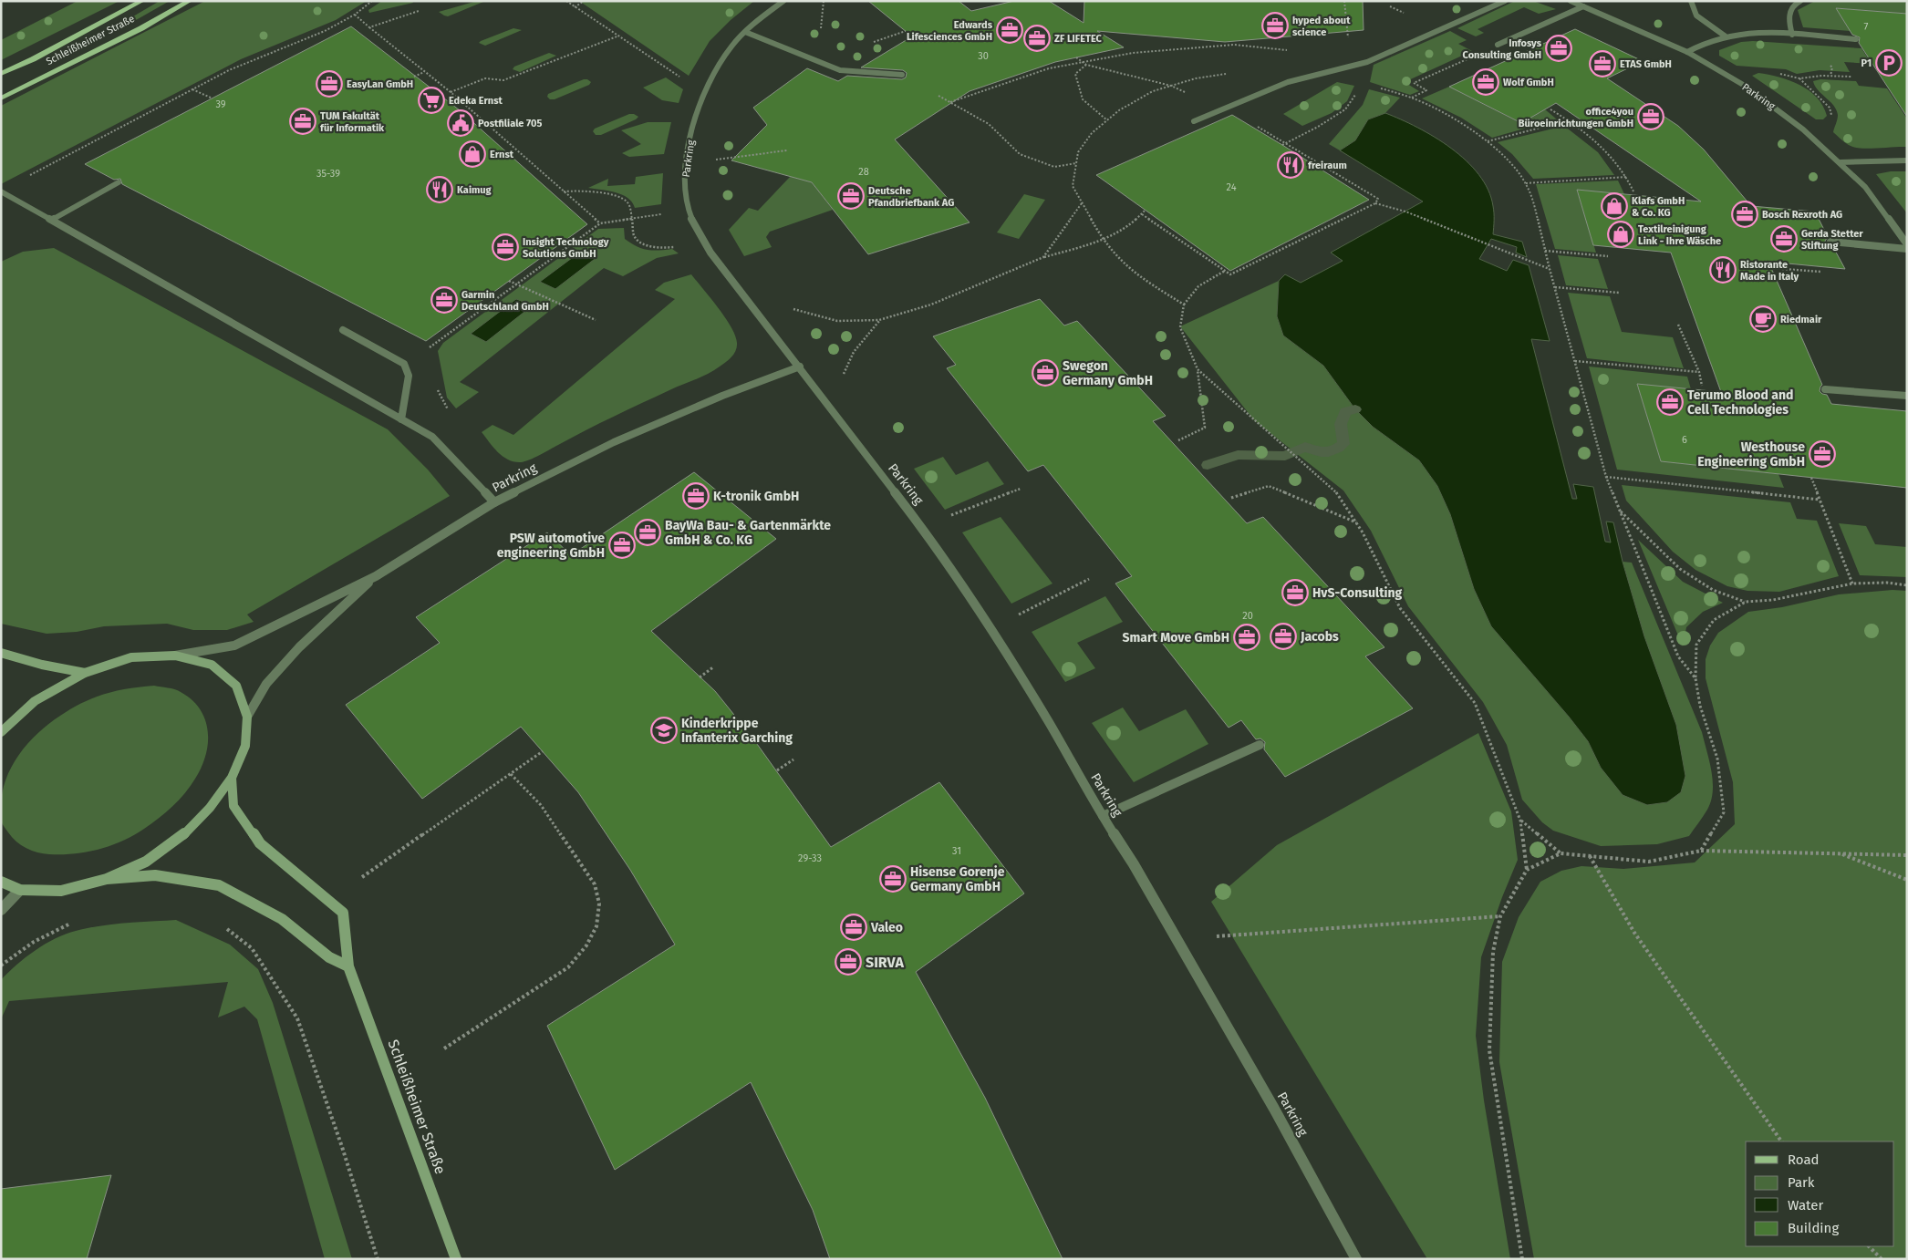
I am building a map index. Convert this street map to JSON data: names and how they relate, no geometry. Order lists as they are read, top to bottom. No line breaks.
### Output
{"streets":{"main road":["Schleißheimer Straße"],"street":["Parkring"]},"crossings":[["Schleißheimer Straße","Parkring"]],"places":{"office":["hyped about science","Edwards Lifesciences GmbH","ZF LIFETEC","Infosys Consulting GmbH","ETAS GmbH","Wolf GmbH","EasyLan GmbH","office4you Büroeinrichtungen GmbH","TUM Fakultät für Informatik","Deutsche Pfandbriefbank AG","Bosch Rexroth AG","Gerda Stetter Stiftung","Insight Technology Solutions GmbH","Garmin Deutschland GmbH","Swegon Germany GmbH","Terumo Blood and Cell Technologies","Westhouse Engineering GmbH","K-tronik GmbH","BayWa Bau- & Gartenmärkte GmbH & Co. KG","PSW automotive engineering GmbH","HvS-Consulting","Jacobs","Smart Move GmbH","Hisense Gorenje Germany GmbH","Valeo","SIRVA"],"parking":["P1"],"supermarket":["Edeka Ernst"],"public building":["Postfiliale 705"],"shop":["Ernst","Klafs GmbH & Co. KG","Textilreinigung Link - Ihre Wäsche"],"restaurant":["freiraum","Kaimug","Ristorante Made in Italy"],"cafe":["Riedmair"],"school or university":["Kinderkrippe Infanterix Garching"]},"house_numbers":["7","30","39","28","35-39","24","6","20","31","29-33"],"legend":["Road","Park","Water","Building"]}
